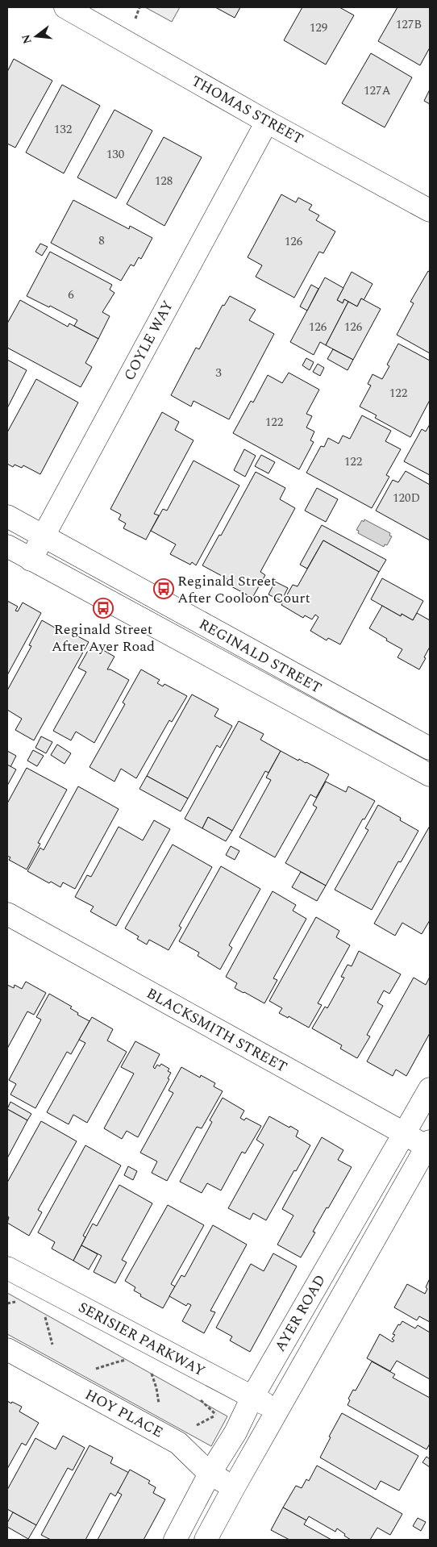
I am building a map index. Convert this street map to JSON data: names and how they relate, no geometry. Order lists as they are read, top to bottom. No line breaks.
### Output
{"streets":{"street":["THOMAS STREET","COYLE WAY","REGINALD STREET","BLACKSMITH STREET","AYER ROAD","SERISIER PARKWAY","HOY PLACE"]},"crossings":[["THOMAS STREET","COYLE WAY"],["COYLE WAY","REGINALD STREET"],["BLACKSMITH STREET","AYER ROAD"],["AYER ROAD","SERISIER PARKWAY"],["AYER ROAD","HOY PLACE"]],"places":{"bus stop":["Reginald Street After Cooloon Court","Reginald Street After Ayer Road"]},"house_numbers":["127B","129","127A","132","130","128","8","126","6","126","126","3","122","122","122","120D"],"north":"left"}
